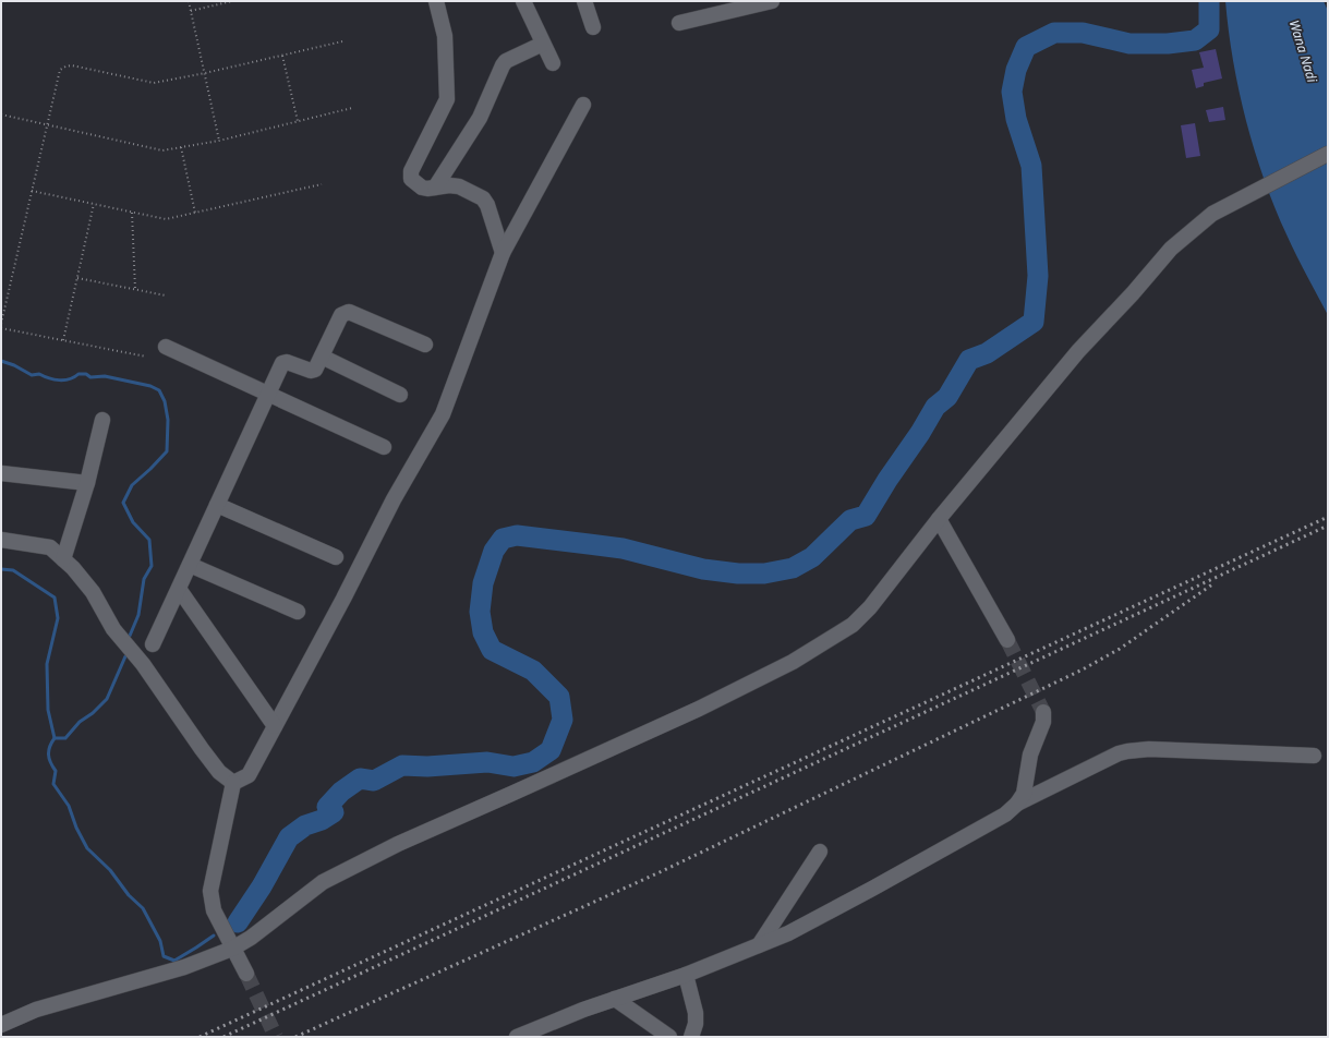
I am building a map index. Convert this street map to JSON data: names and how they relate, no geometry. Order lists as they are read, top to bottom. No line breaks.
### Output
{"water":["Wana Nadi"]}
